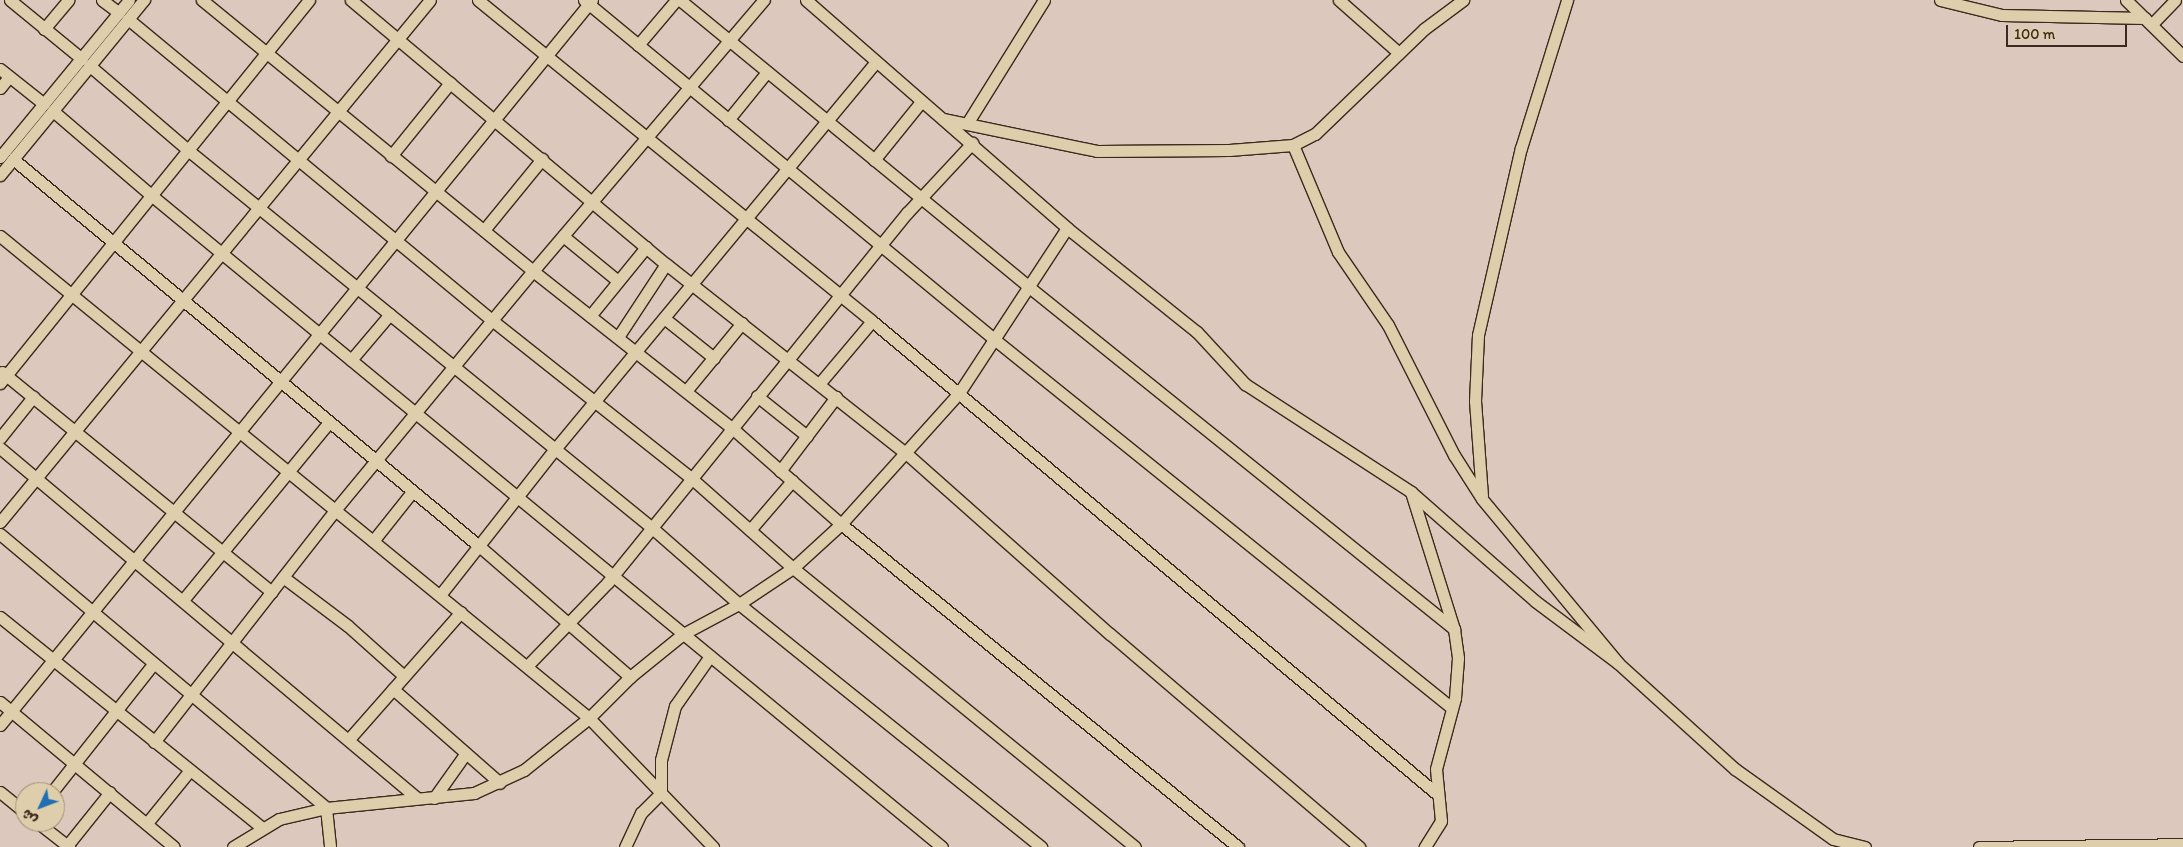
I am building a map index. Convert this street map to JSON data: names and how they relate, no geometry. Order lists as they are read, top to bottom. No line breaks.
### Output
{"scale_bar":"100 m","north":"bottom left"}
